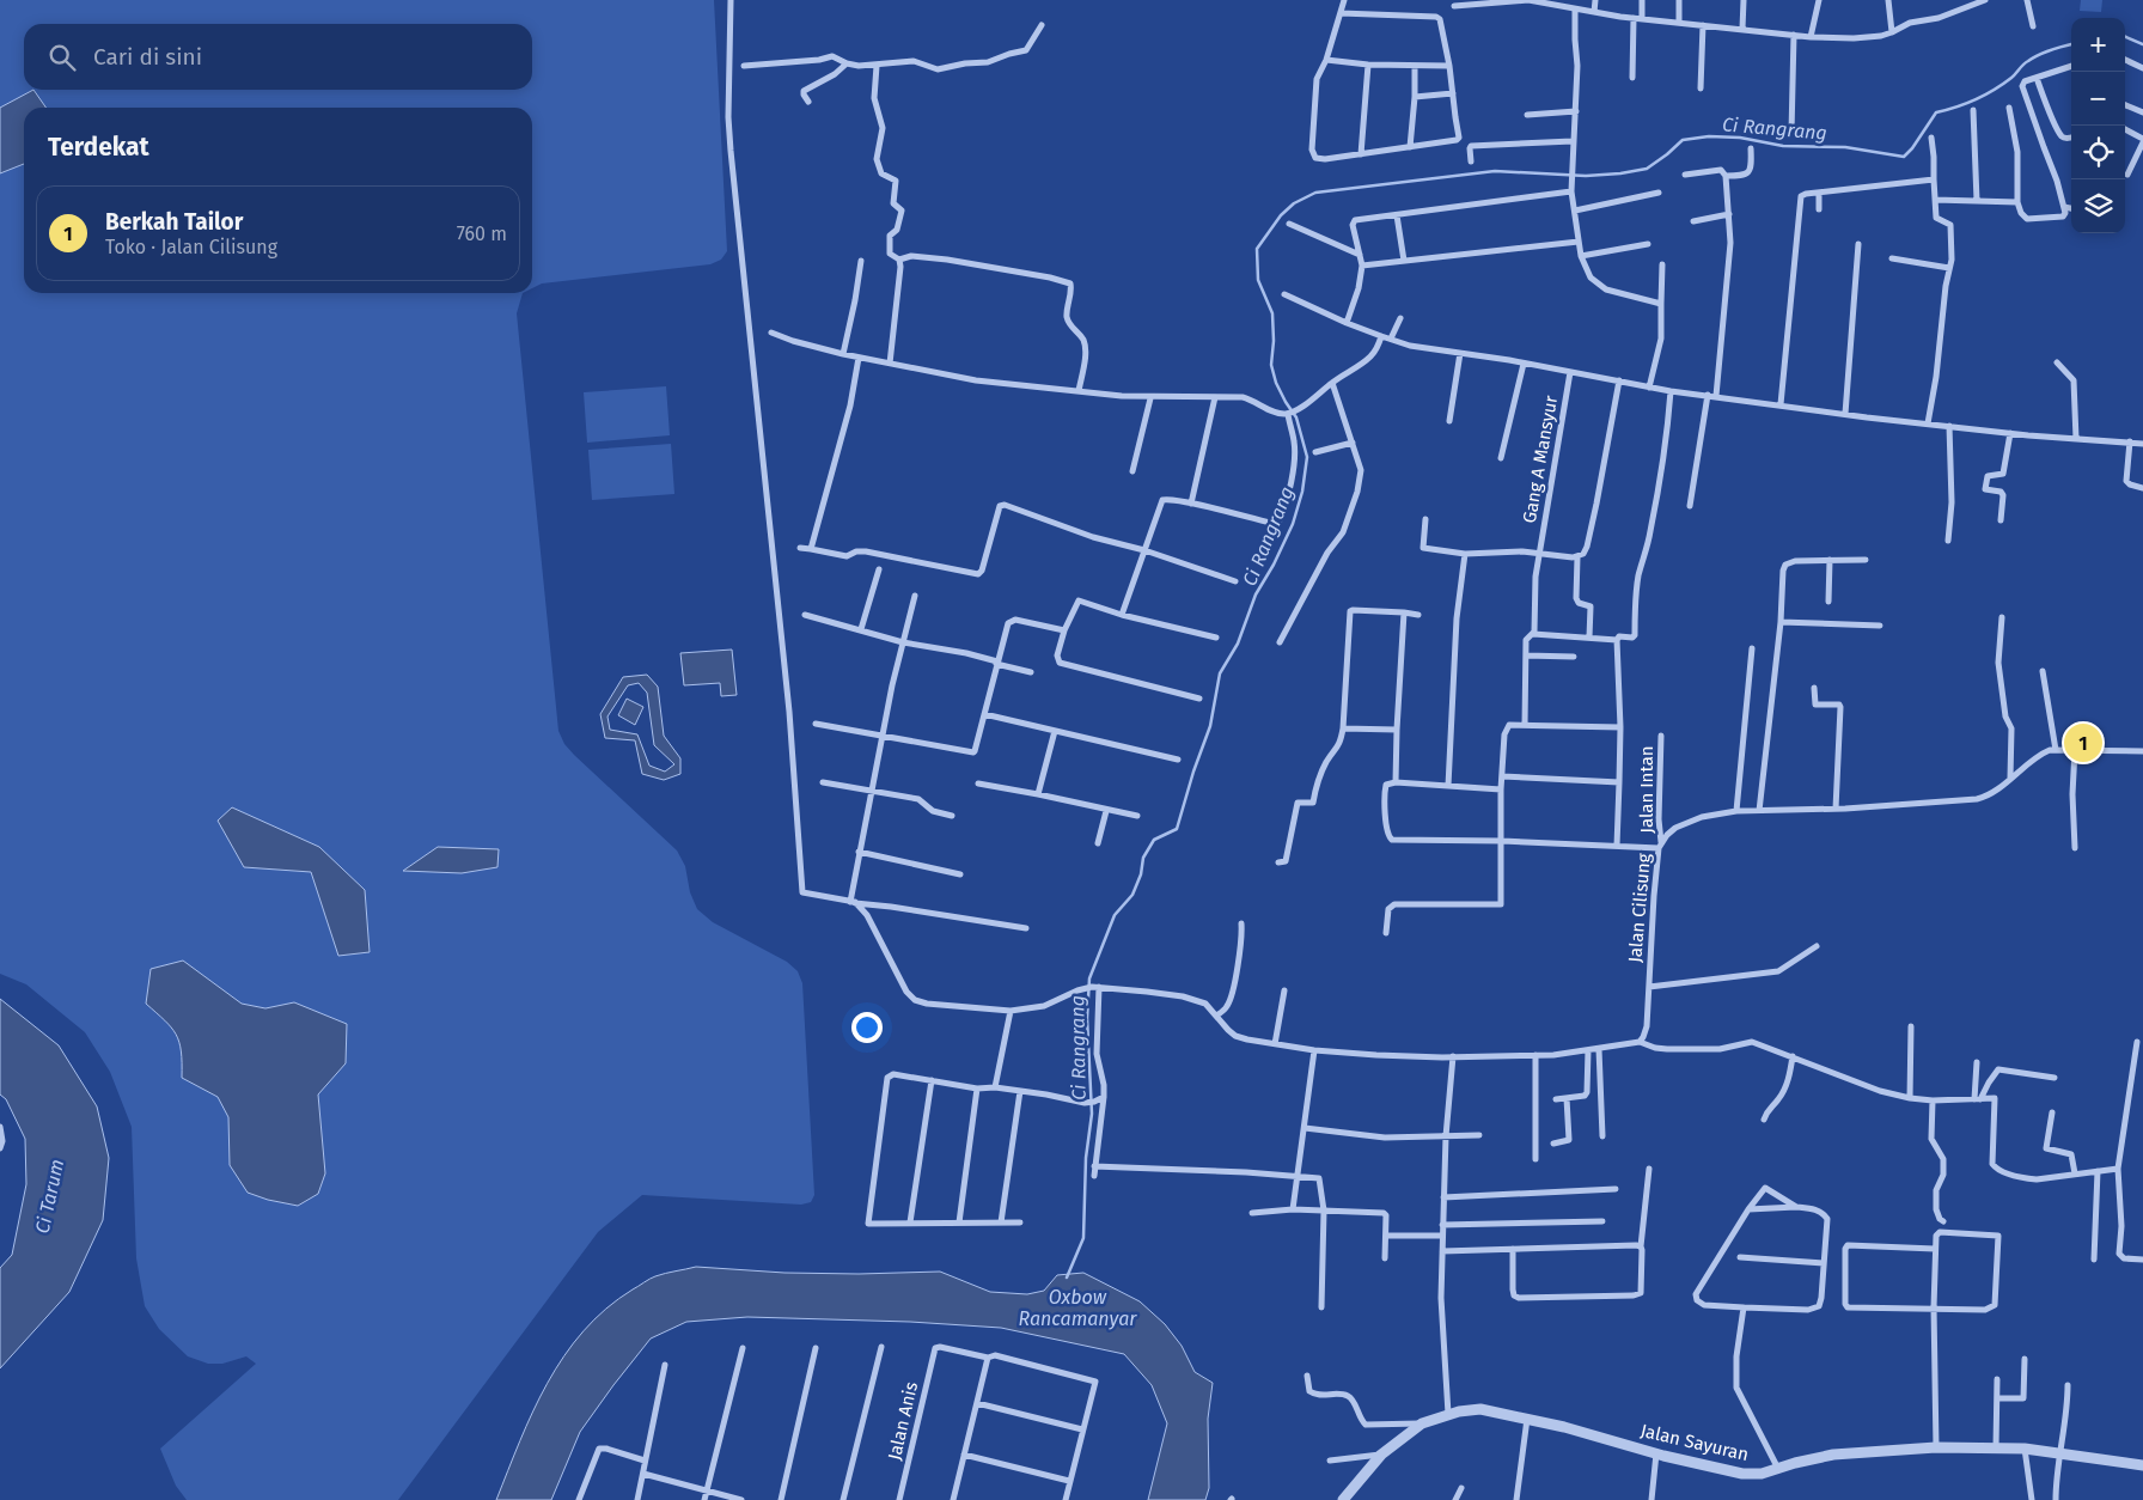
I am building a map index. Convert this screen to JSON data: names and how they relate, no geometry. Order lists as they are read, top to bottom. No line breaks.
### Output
{"streets":{"street":["Gang A Mansyur","Jalan Intan","Jalan Cilisung","Jalan Anis","Jalan Sayuran"]},"crossings":[["Jalan Intan","Jalan Cilisung"]],"water":["Ci Rangrang","Ci Tarum","Oxbow Rancamanyar"],"page":{"map_buttons":["+","−"],"search":"Cari di sini","heading":"Terdekat","list":[{"mark":"1","name":"Berkah Tailor","note":"Toko · Jalan Cilisung","value":"760 m"}],"pins":"1"}}
